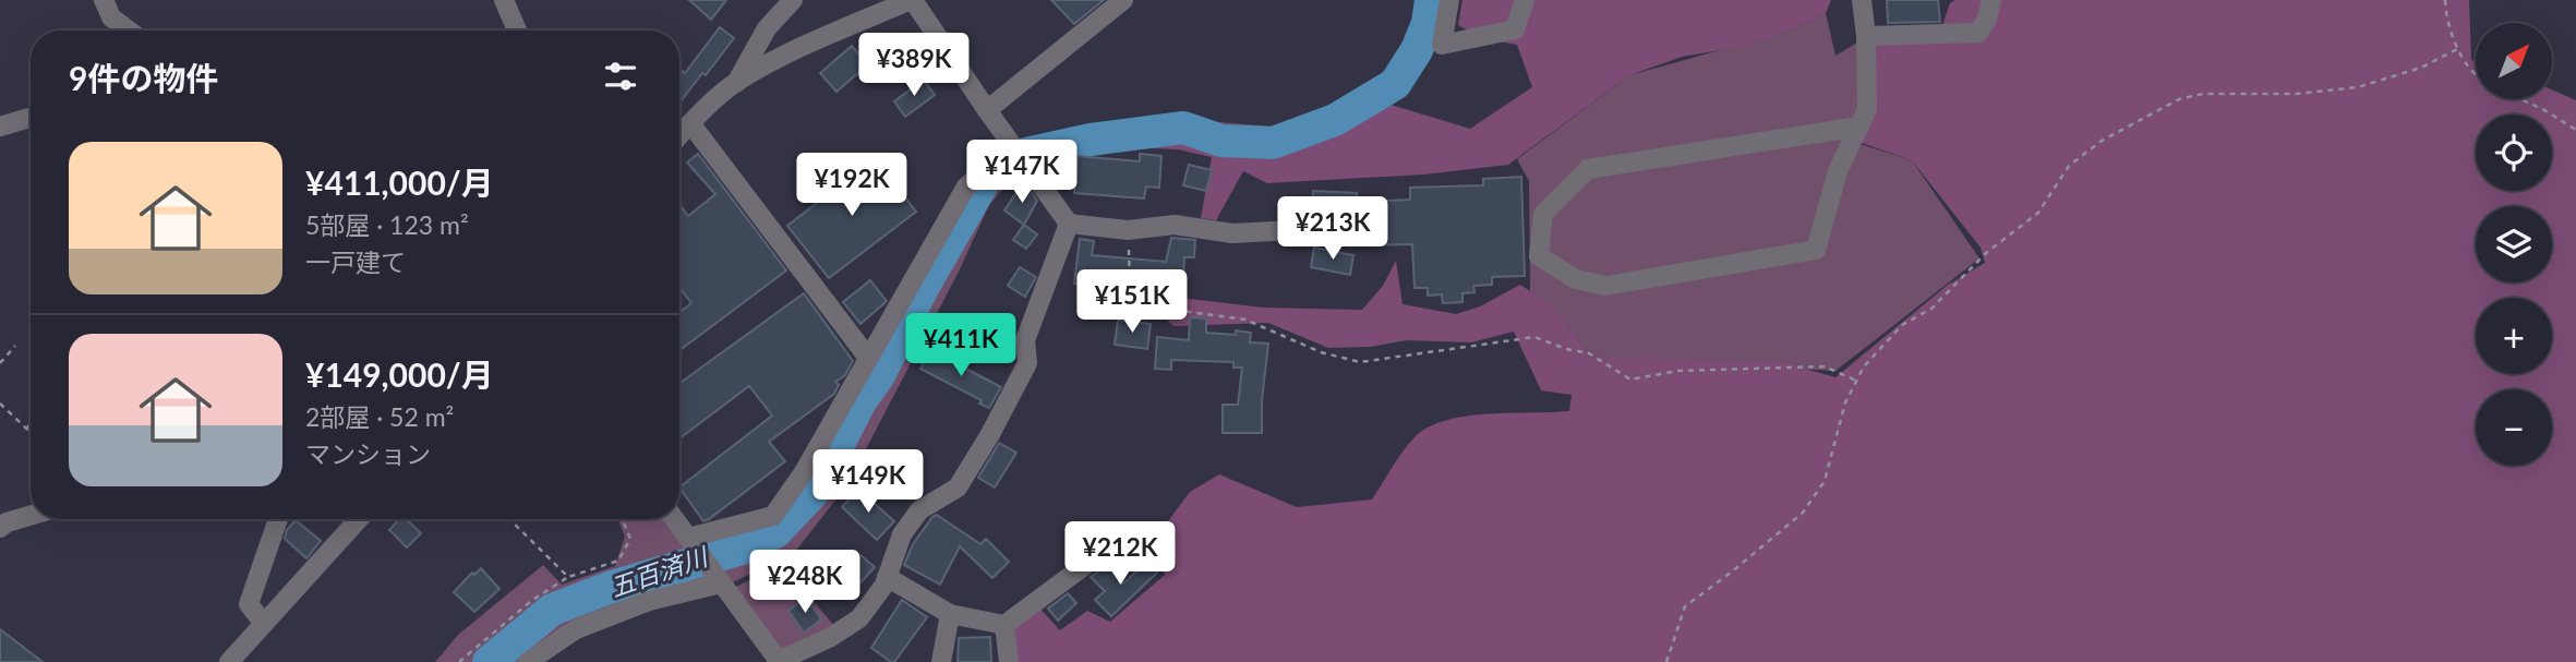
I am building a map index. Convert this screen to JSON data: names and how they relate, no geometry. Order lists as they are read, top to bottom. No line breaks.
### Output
{"water":["五百済川"],"north":"top right","page":{"map_buttons":["+","−"],"heading":"9件の物件","price":["¥389K","¥147K","¥192K","¥213K","¥151K","¥411K","¥149K","¥212K","¥248K"],"list":[{"name":"¥411,000/月","note":"5部屋 · 123 m² · 一戸建て"},{"name":"¥149,000/月","note":"2部屋 · 52 m² · マンション"}]}}
